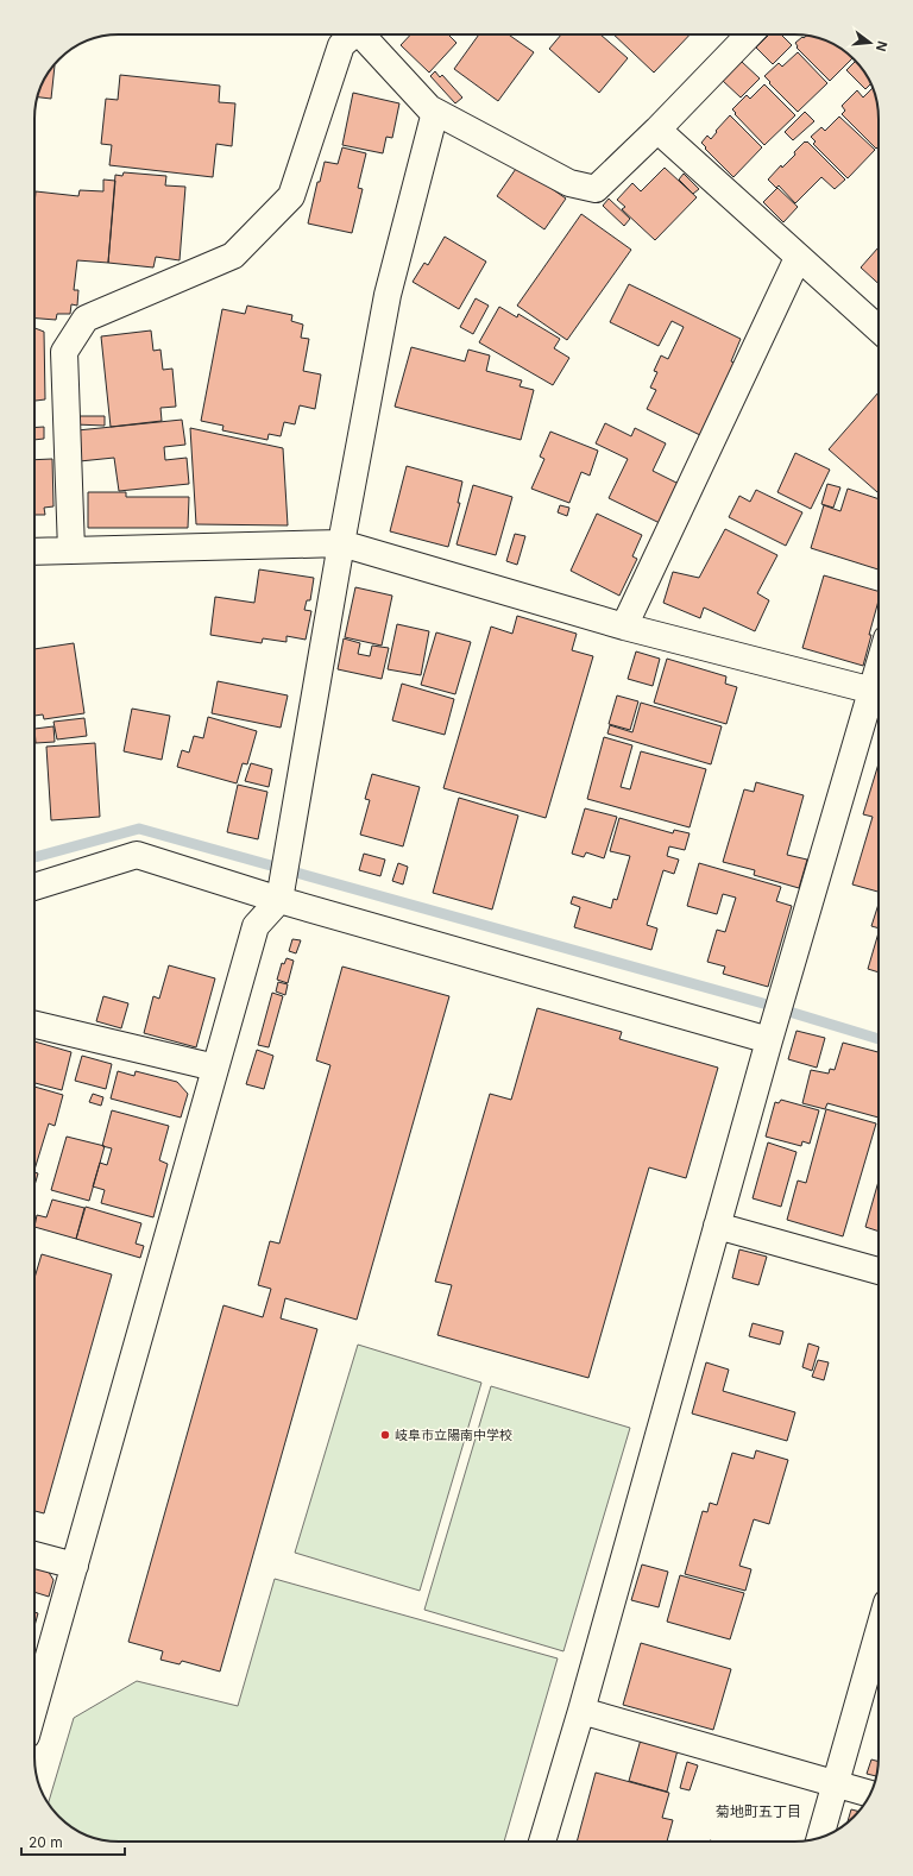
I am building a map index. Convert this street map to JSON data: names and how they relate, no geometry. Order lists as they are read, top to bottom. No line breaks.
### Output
{"districts":["菊地町五丁目"],"places":["岐阜市立陽南中学校"],"scale_bar":"20 m","north":"right"}
